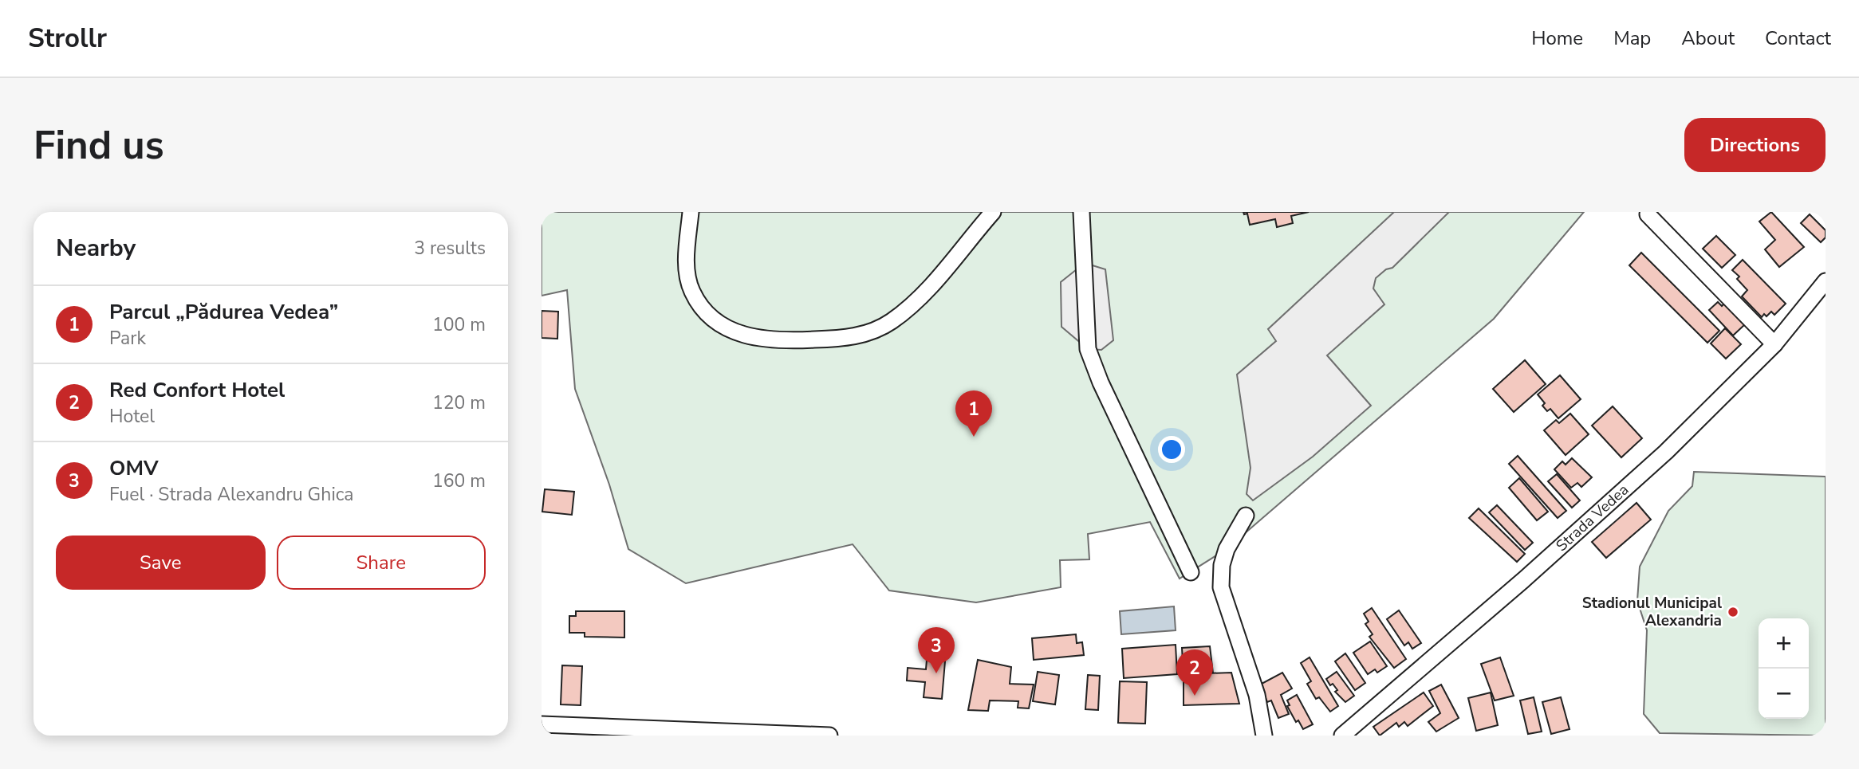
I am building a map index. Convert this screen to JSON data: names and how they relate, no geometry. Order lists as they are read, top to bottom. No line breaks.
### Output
{"streets":{"street":["Strada Vedea"]},"places":["Stadionul Municipal Alexandria"],"page":{"header":"Strollr","nav":["Home","Map","About","Contact"],"buttons":["Directions",["Save","Share"]],"title":"Find us","heading":["Nearby","3 results"],"list":[{"mark":"1","name":"Parcul „Pădurea Vedea”","note":"Park","value":"100 m"},{"mark":"2","name":"Red Confort Hotel","note":"Hotel","value":"120 m"},{"mark":"3","name":"OMV","note":"Fuel · Strada Alexandru Ghica","value":"160 m"}],"pins":["1","3","2"],"map_buttons":["+","−"]}}
